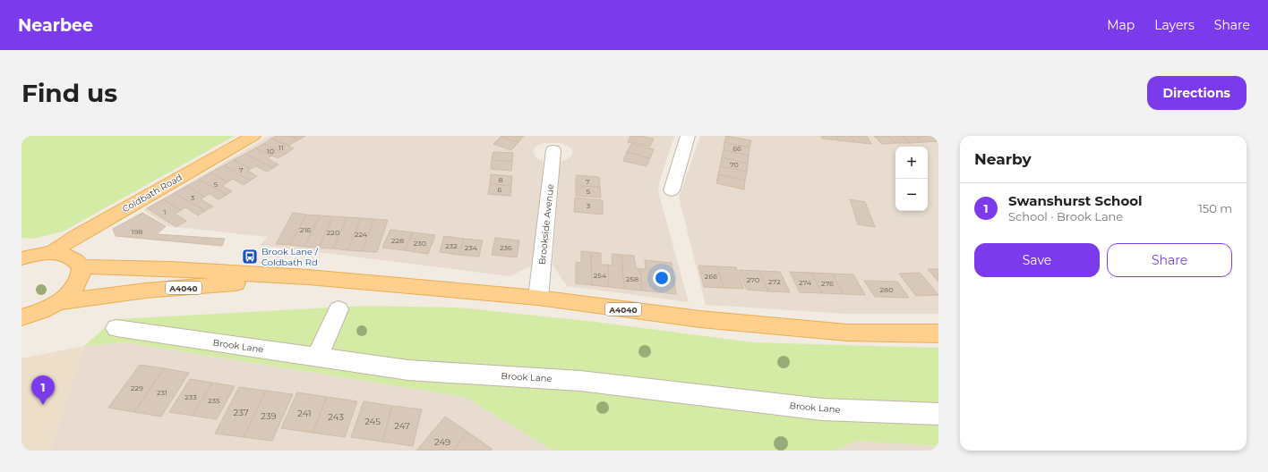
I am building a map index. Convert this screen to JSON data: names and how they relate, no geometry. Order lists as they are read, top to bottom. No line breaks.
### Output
{"streets":{"main road":["Coldbath Road","A4040"],"street":["Brookside Avenue","Brook Lane"]},"crossings":[["Brookside Avenue","A4040"]],"places":{"bus stop":["Brook Lane / Coldbath Rd"]},"house_numbers":["11","66","10","70","7","8","7","5","6","5","3","3","1","216","198","220","224","228","230","232","234","236","254","266","258","270","272","274","276","280","229","231","233","235","237","241","239","243","245","247","249"],"page":{"header":"Nearbee","nav":["Map","Layers","Share"],"buttons":["Directions",["Save","Share"]],"title":"Find us","heading":"Nearby","map_buttons":["+","−"],"list":[{"mark":"1","name":"Swanshurst School","note":"School · Brook Lane","value":"150 m"}],"pins":"1"}}
